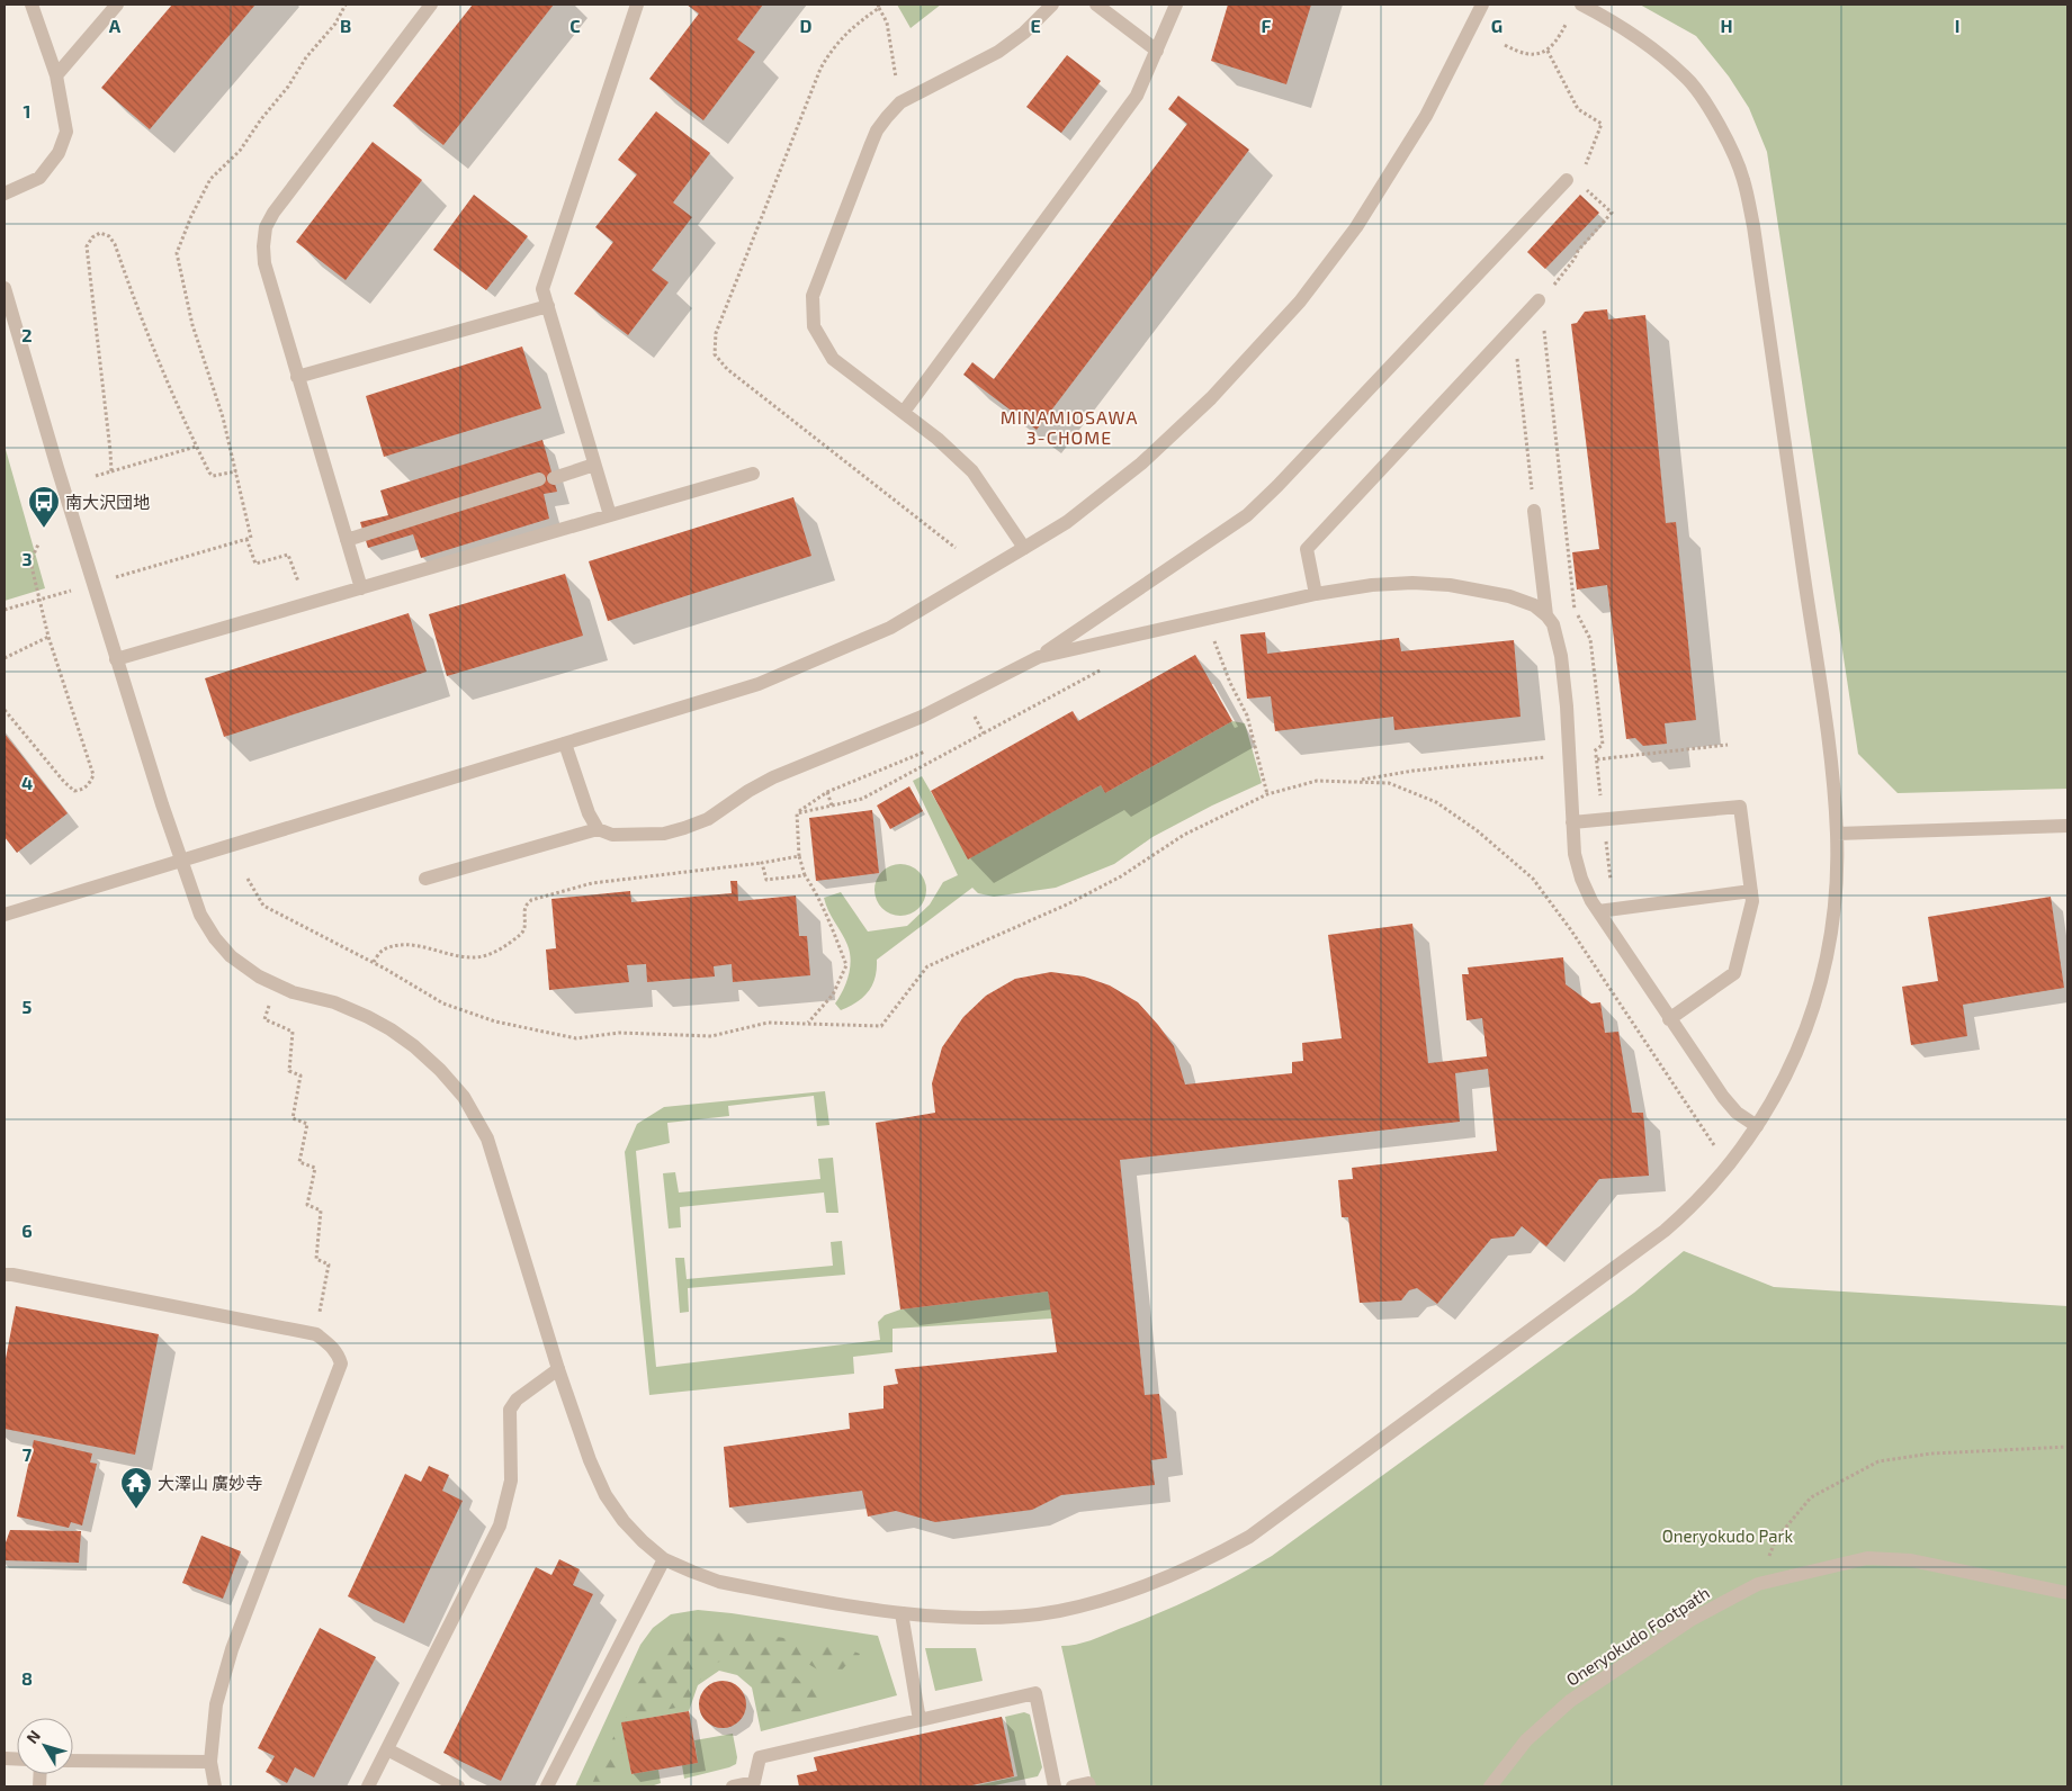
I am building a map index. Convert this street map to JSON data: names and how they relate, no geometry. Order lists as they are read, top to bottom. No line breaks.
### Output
{"streets":{"street":["Oneryokudo Footpath"]},"districts":["MINAMIOSAWA 3-CHOME"],"parks":["Oneryokudo Park"],"places":{"bus stop":["南大沢団地"],"temple":["大澤山 廣妙寺"]},"north":"top left","grid":{"columns":["A","B","C","D","E","F","G","H","I"],"rows":["1","2","3","4","5","6","7","8"]}}
